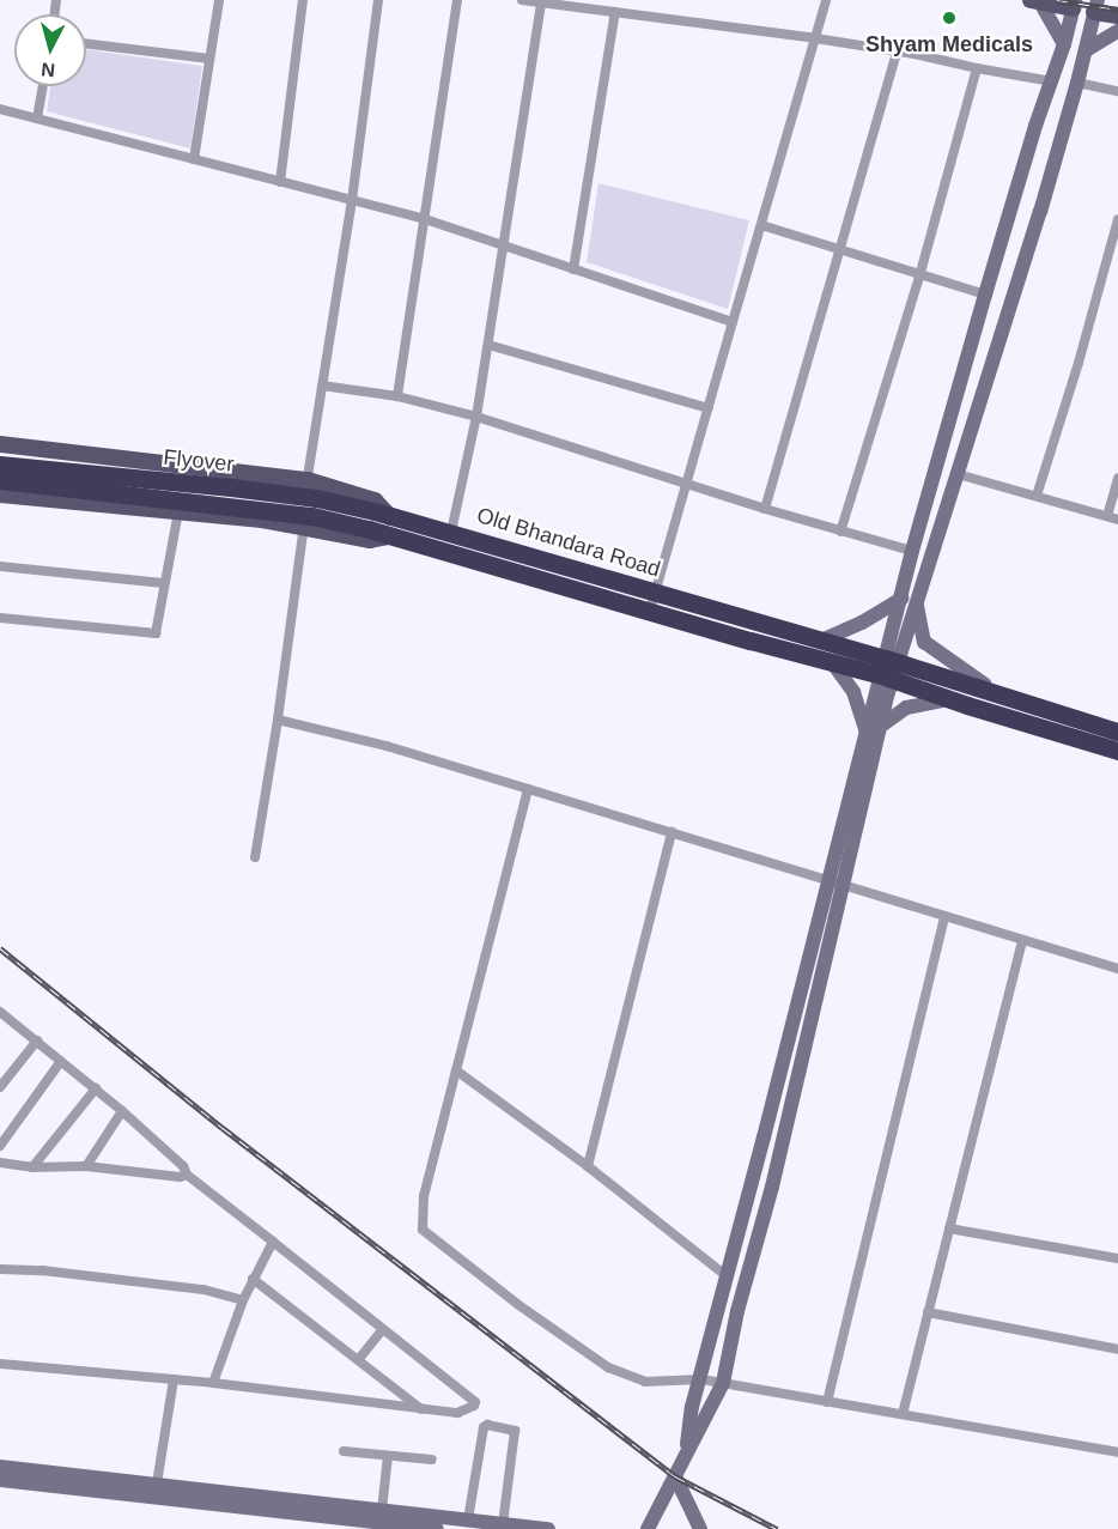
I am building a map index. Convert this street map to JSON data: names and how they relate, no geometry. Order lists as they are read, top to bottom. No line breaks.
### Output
{"streets":{"highway":["Flyover","Old Bhandara Road"]},"crossings":[["Flyover","Old Bhandara Road"]],"places":["Shyam Medicals"],"north":"bottom"}
